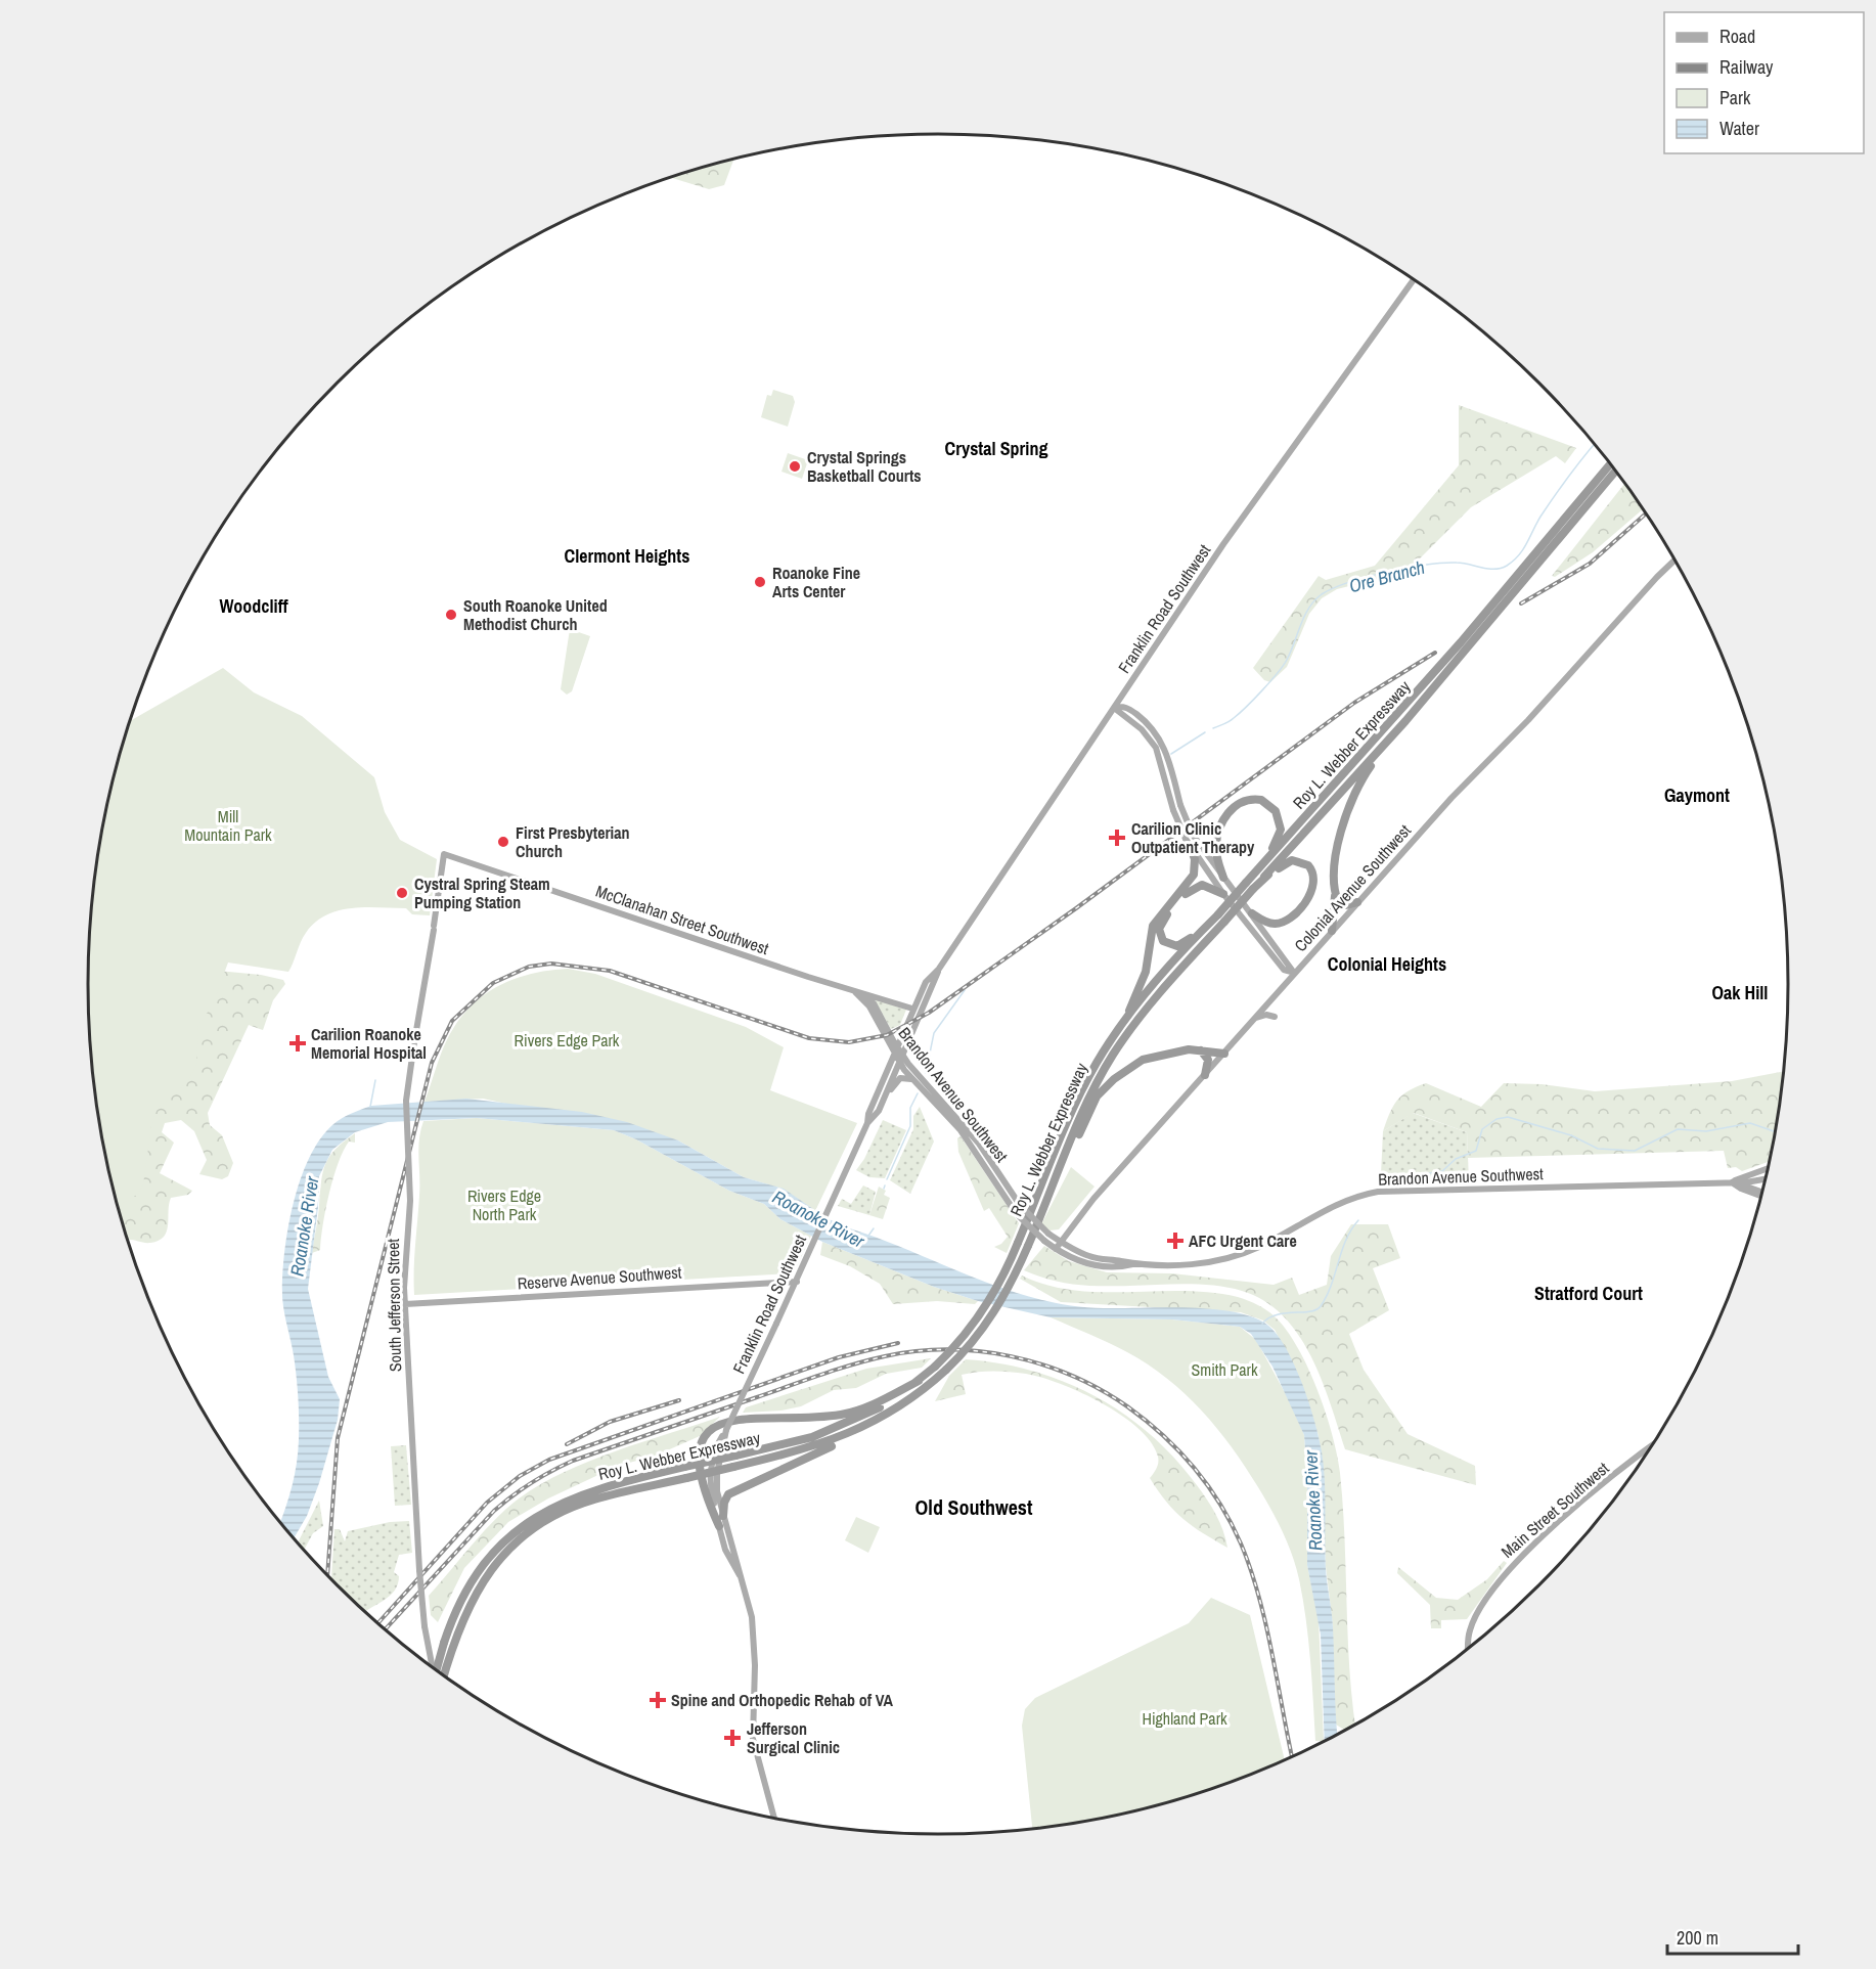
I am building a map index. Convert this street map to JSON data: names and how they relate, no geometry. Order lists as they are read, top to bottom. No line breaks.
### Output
{"streets":{"highway":["Roy L. Webber Expressway"],"main road":["Franklin Road Southwest","Colonial Avenue Southwest","McClanahan Street Southwest","Brandon Avenue Southwest","Reserve Avenue Southwest","South Jefferson Street","Main Street Southwest"]},"crossings":[["Franklin Road Southwest","McClanahan Street Southwest"],["Franklin Road Southwest","Brandon Avenue Southwest"],["Franklin Road Southwest","Reserve Avenue Southwest"],["Colonial Avenue Southwest","Brandon Avenue Southwest"],["McClanahan Street Southwest","Brandon Avenue Southwest"],["McClanahan Street Southwest","South Jefferson Street"],["Reserve Avenue Southwest","South Jefferson Street"]],"districts":["Crystal Spring","Clermont Heights","Woodcliff","Gaymont","Colonial Heights","Oak Hill","Stratford Court","Old Southwest"],"water":["Ore Branch","Roanoke River"],"parks":["Mill Mountain Park","Rivers Edge Park","Rivers Edge North Park","Smith Park","Highland Park"],"places":{"other":["Crystal Springs Basketball Courts","Roanoke Fine Arts Center","South Roanoke United Methodist Church","First Presbyterian Church","Cystral Spring Steam Pumping Station"],"health":["Carilion Clinic Outpatient Therapy","Carilion Roanoke Memorial Hospital","AFC Urgent Care","Spine and Orthopedic Rehab of VA","Jefferson Surgical Clinic"]},"legend":["Road","Railway","Park","Water"],"scale_bar":"200 m"}
